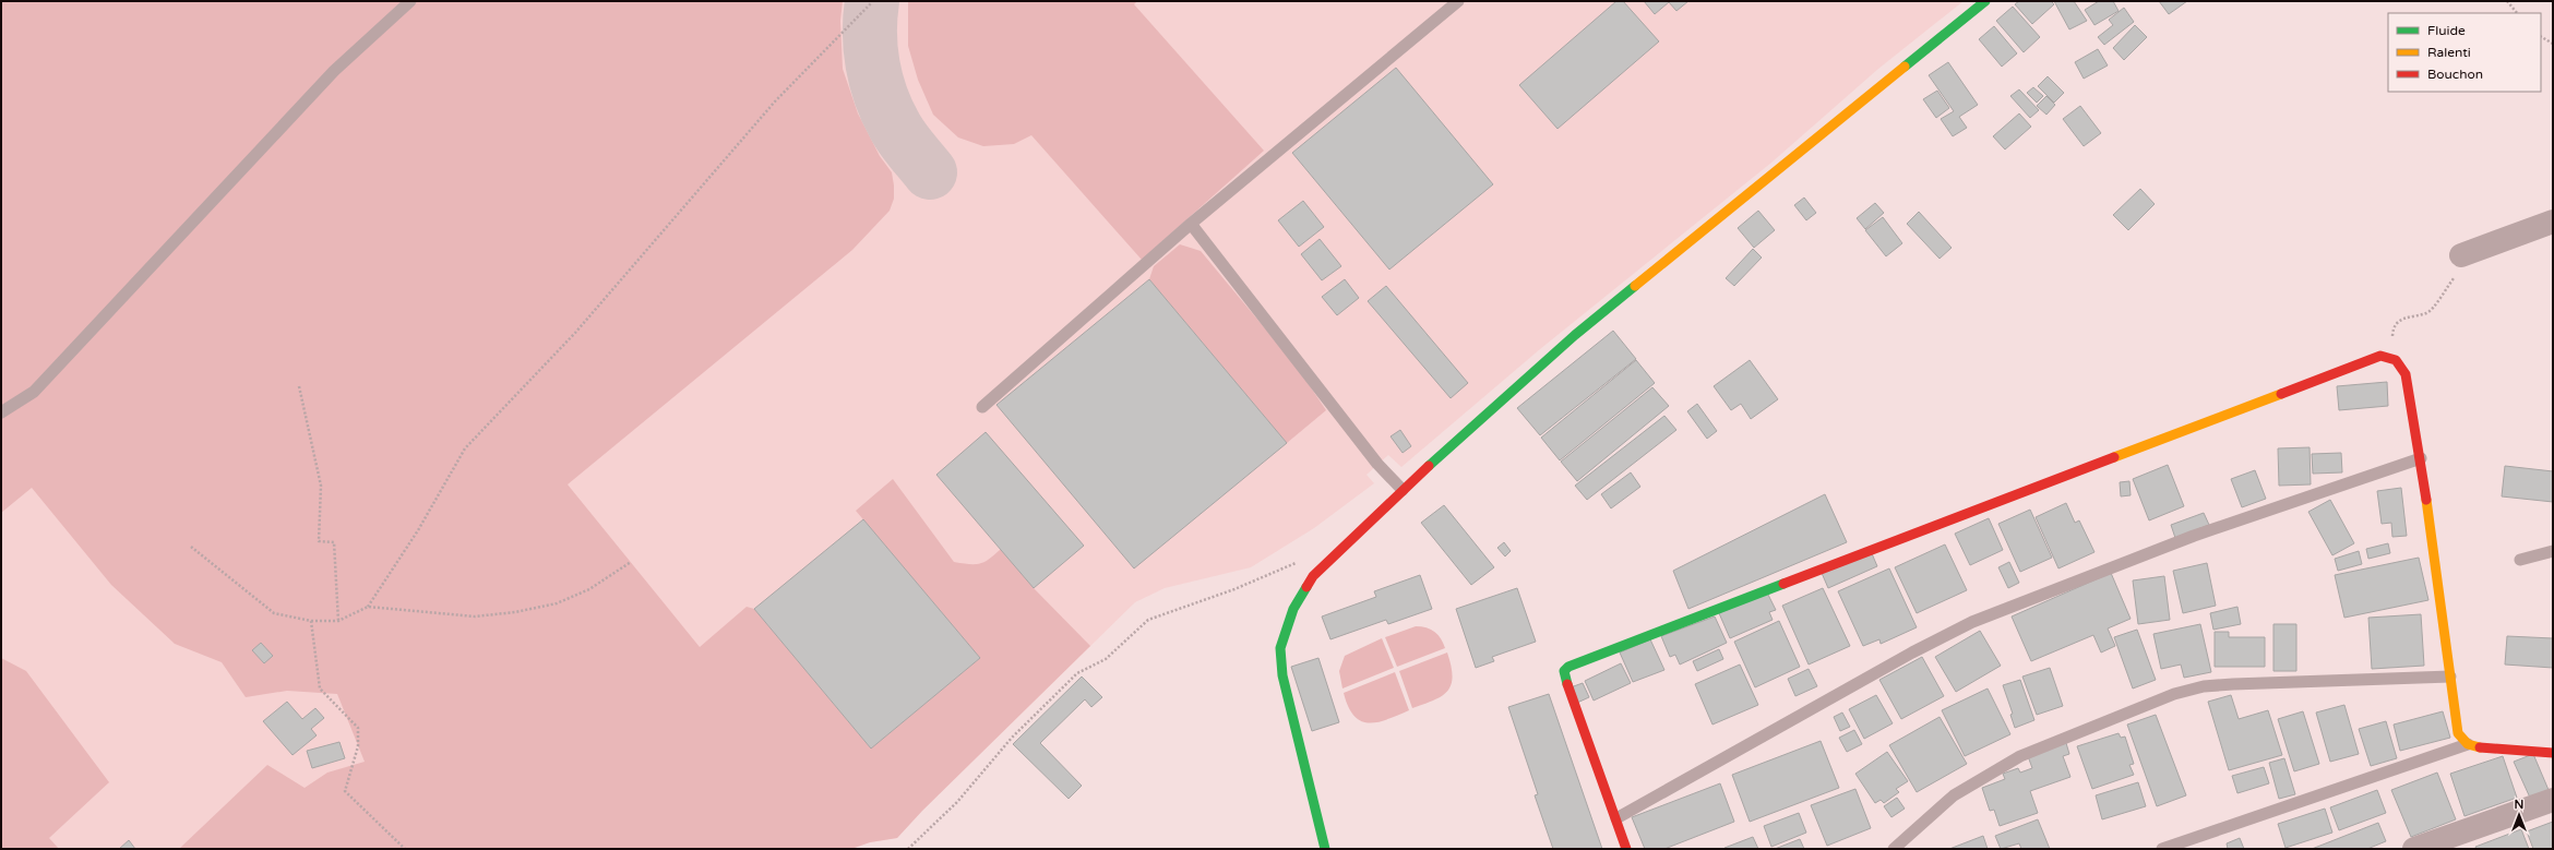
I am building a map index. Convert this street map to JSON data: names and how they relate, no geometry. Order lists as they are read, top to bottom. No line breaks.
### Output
{"legend":["Fluide","Ralenti","Bouchon"],"north":"top"}
